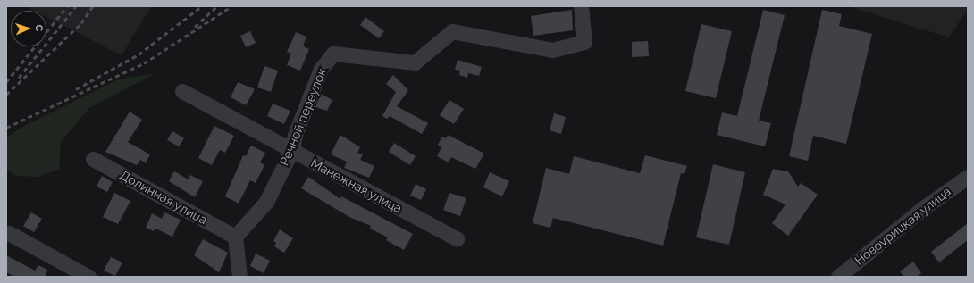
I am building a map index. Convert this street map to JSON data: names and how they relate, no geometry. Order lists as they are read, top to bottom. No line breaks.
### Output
{"streets":{"street":["Речной переулок","Манежная улица","Долинная улица","Новоурицкая улица"]},"crossings":[["Речной переулок","Манежная улица"],["Речной переулок","Долинная улица"]],"north":"right"}
